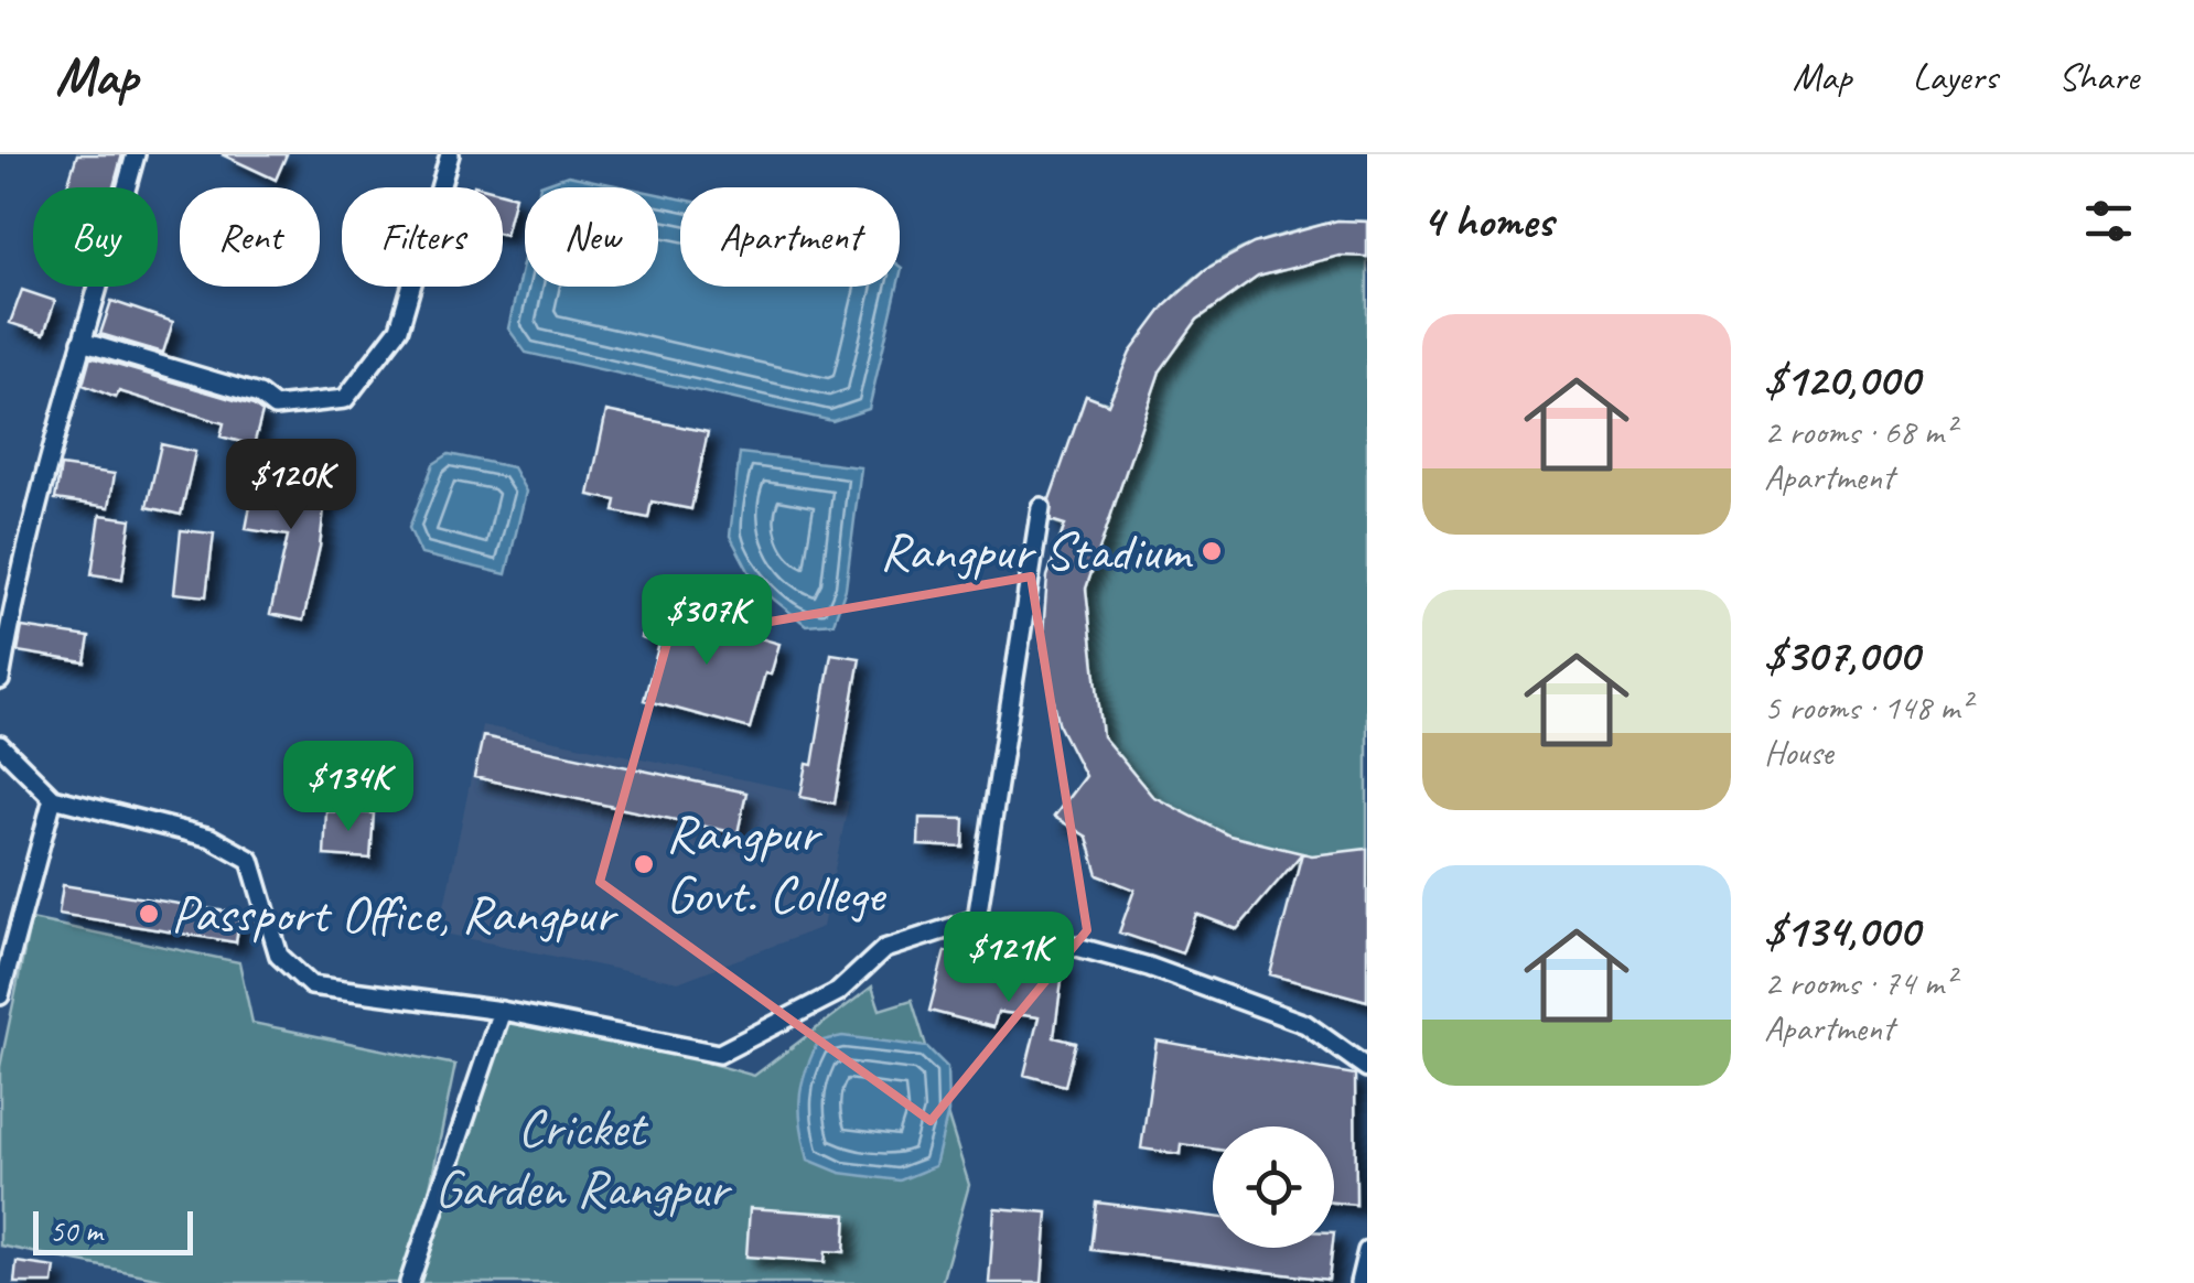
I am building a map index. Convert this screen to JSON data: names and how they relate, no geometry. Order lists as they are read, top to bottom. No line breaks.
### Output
{"parks":["Cricket Garden Rangpur"],"places":["Rangpur Stadium","Rangpur Govt. College","Passport Office, Rangpur"],"scale_bar":"50 m","page":{"header":"Map","nav":["Map","Layers","Share"],"heading":"4 homes","chip":["Buy","Rent","Filters","New","Apartment"],"list":[{"name":"$120,000","note":"2 rooms · 68 m² · Apartment"},{"name":"$307,000","note":"5 rooms · 148 m² · House"},{"name":"$134,000","note":"2 rooms · 74 m² · Apartment"}],"price":["$120K","$307K","$134K","$121K"],"scale":"50 m"}}
